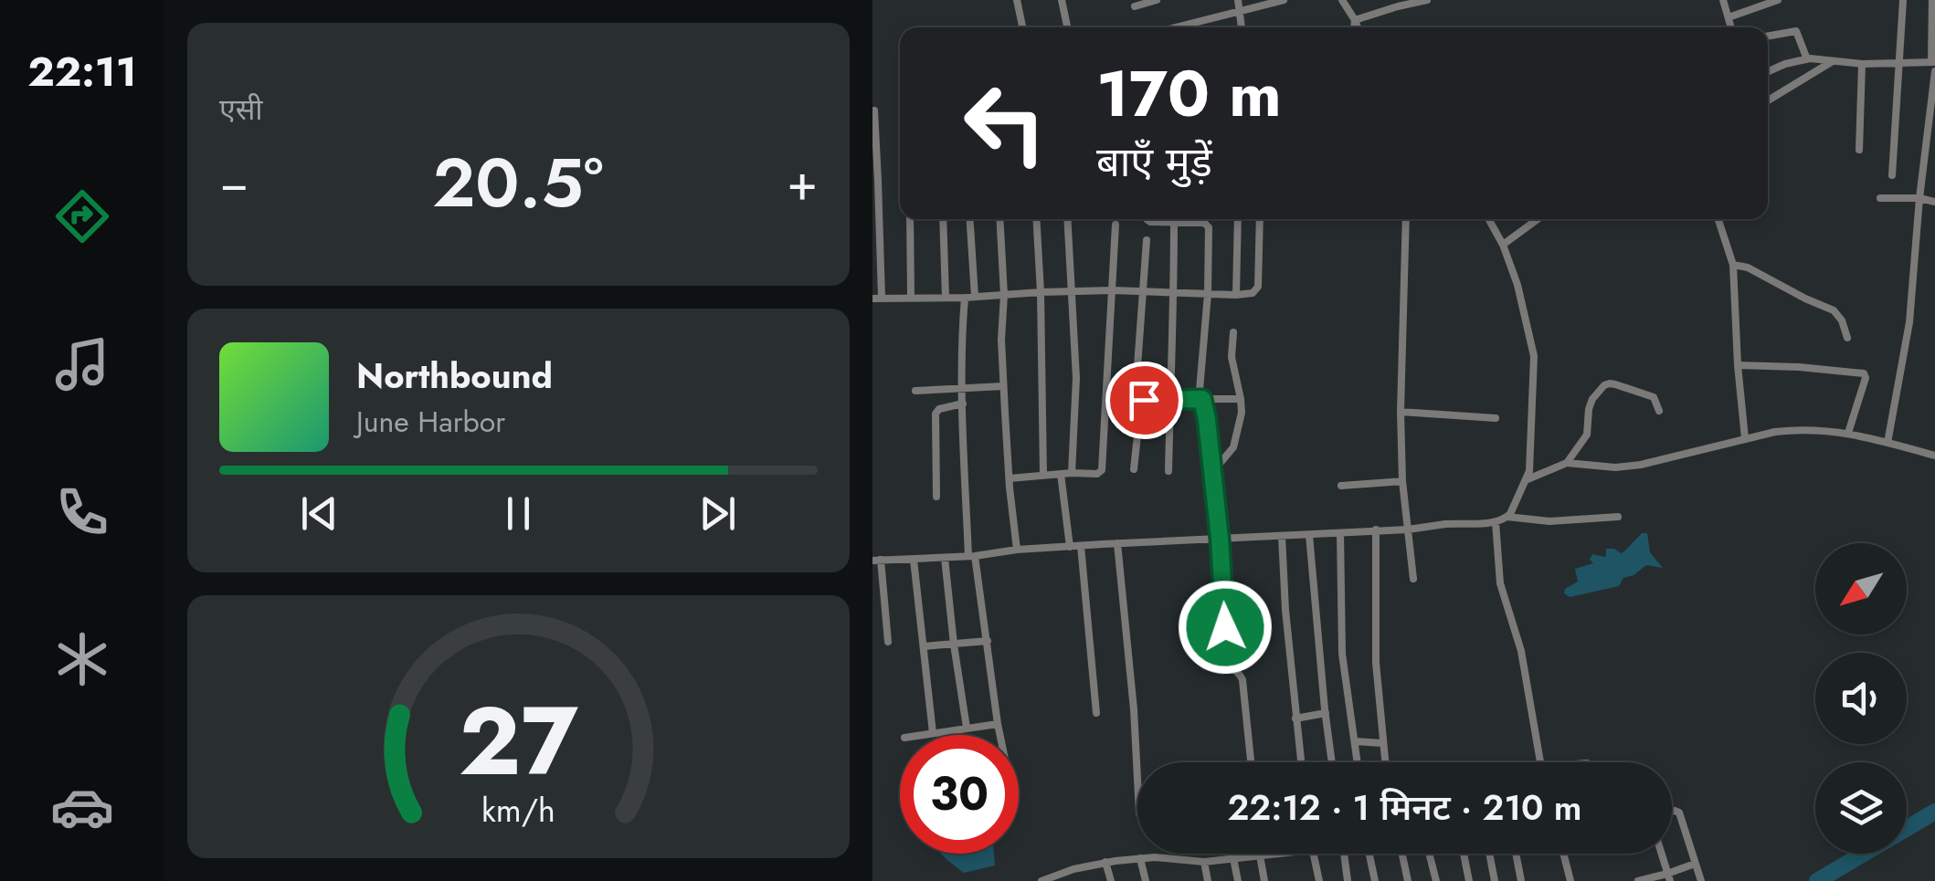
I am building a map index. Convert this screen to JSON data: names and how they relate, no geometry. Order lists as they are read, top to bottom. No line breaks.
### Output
{"north":"bottom left","page":{"tabs":"22:11","tile":"एसी","turn":["170 m","बाएँ मुड़ें"],"heat":["−","20.5°","+"],"song":["Northbound","June Harbor"],"limit":"30","trip":"22:12 · 1 मिनट · 210 m","gauge":["27","km/h"]}}
